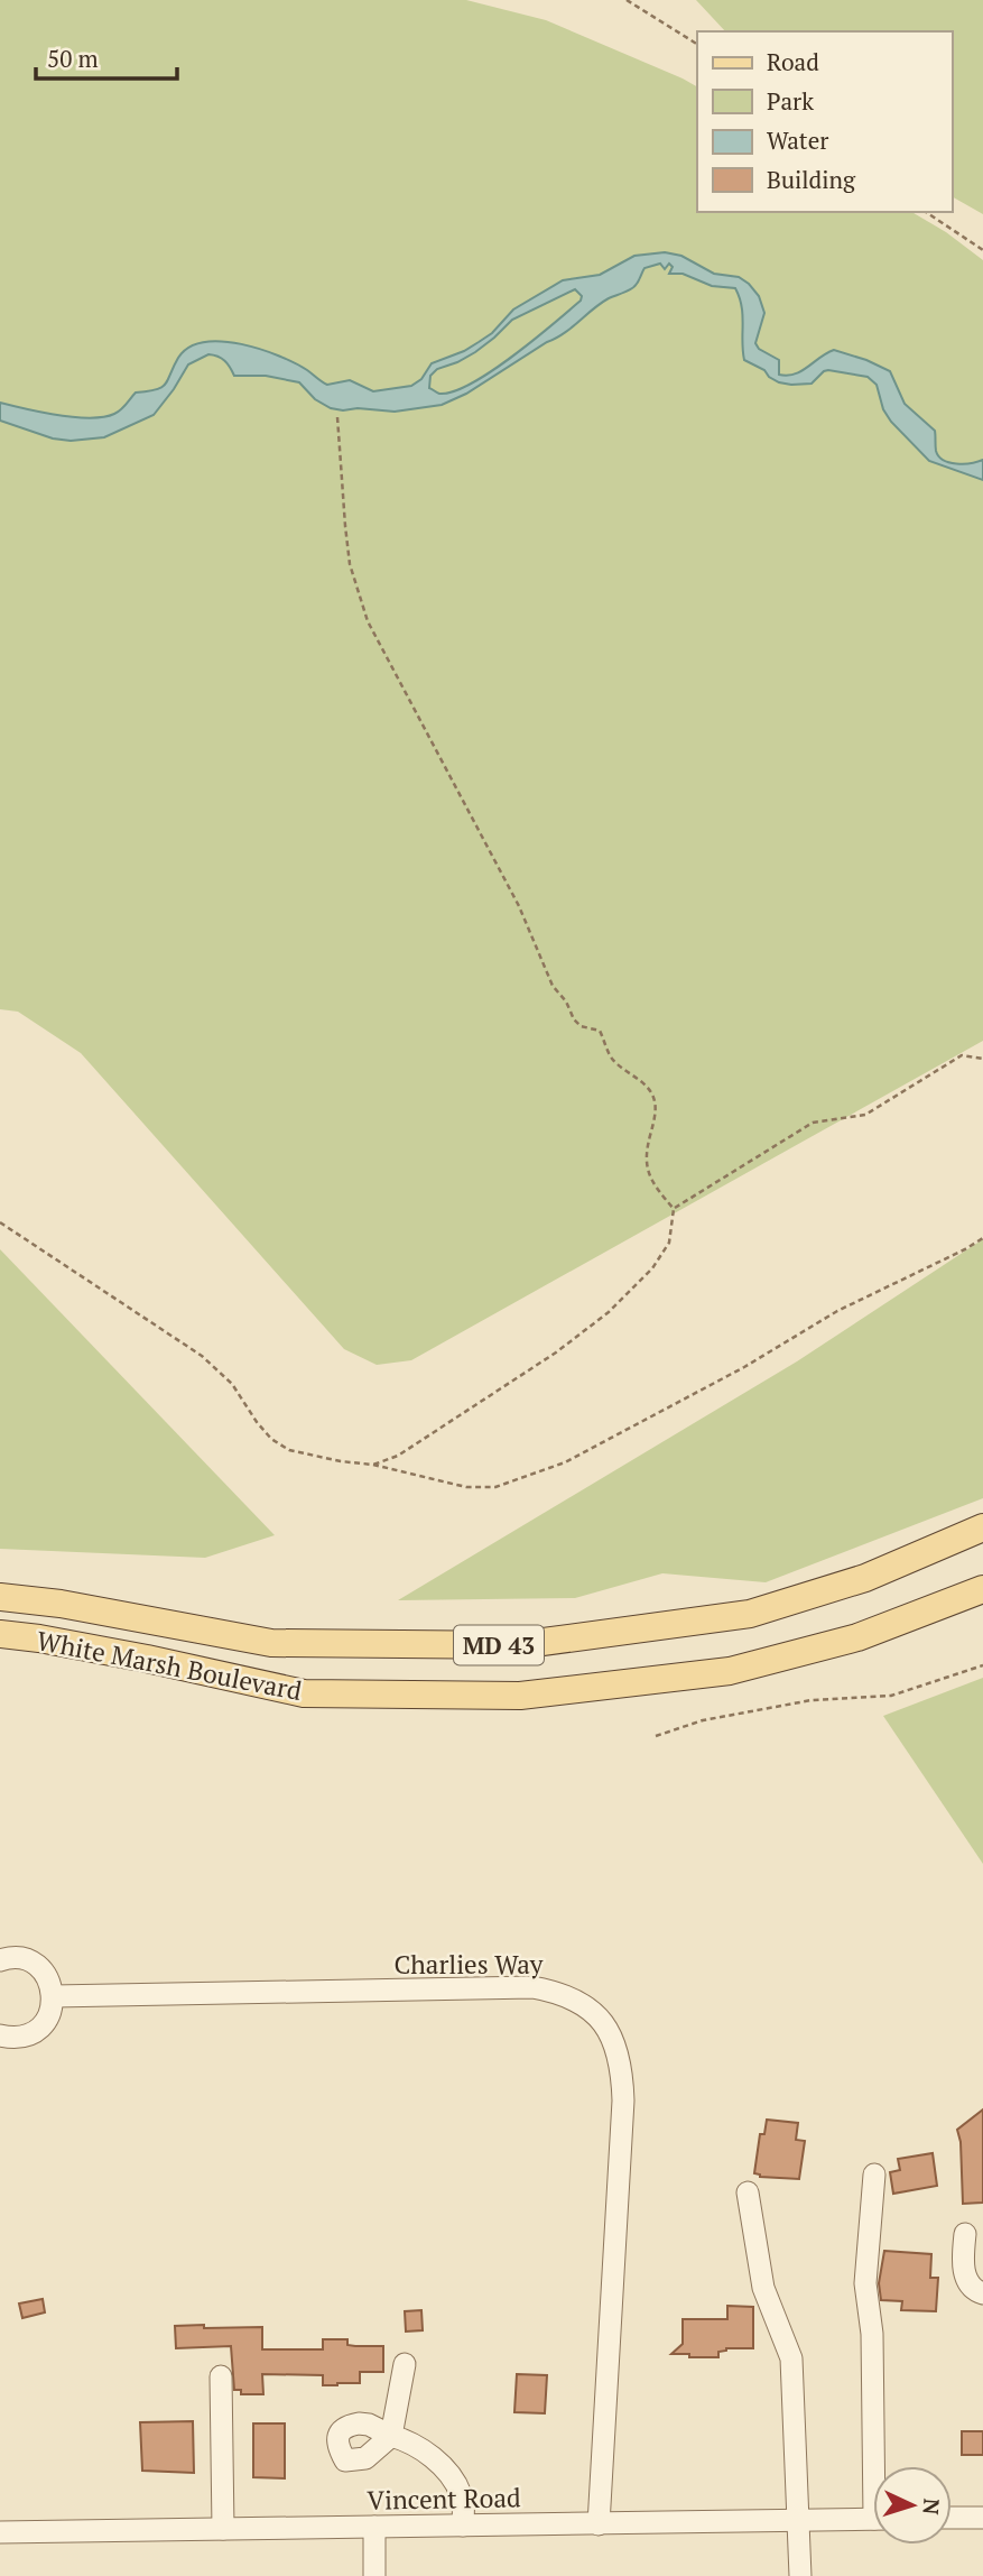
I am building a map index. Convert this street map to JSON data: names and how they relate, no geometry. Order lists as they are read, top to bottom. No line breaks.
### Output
{"streets":{"main road":["MD 43","White Marsh Boulevard"],"street":["Charlies Way","Vincent Road"]},"crossings":[["Charlies Way","Vincent Road"]],"legend":["Road","Park","Water","Building"],"scale_bar":"50 m","north":"right"}
